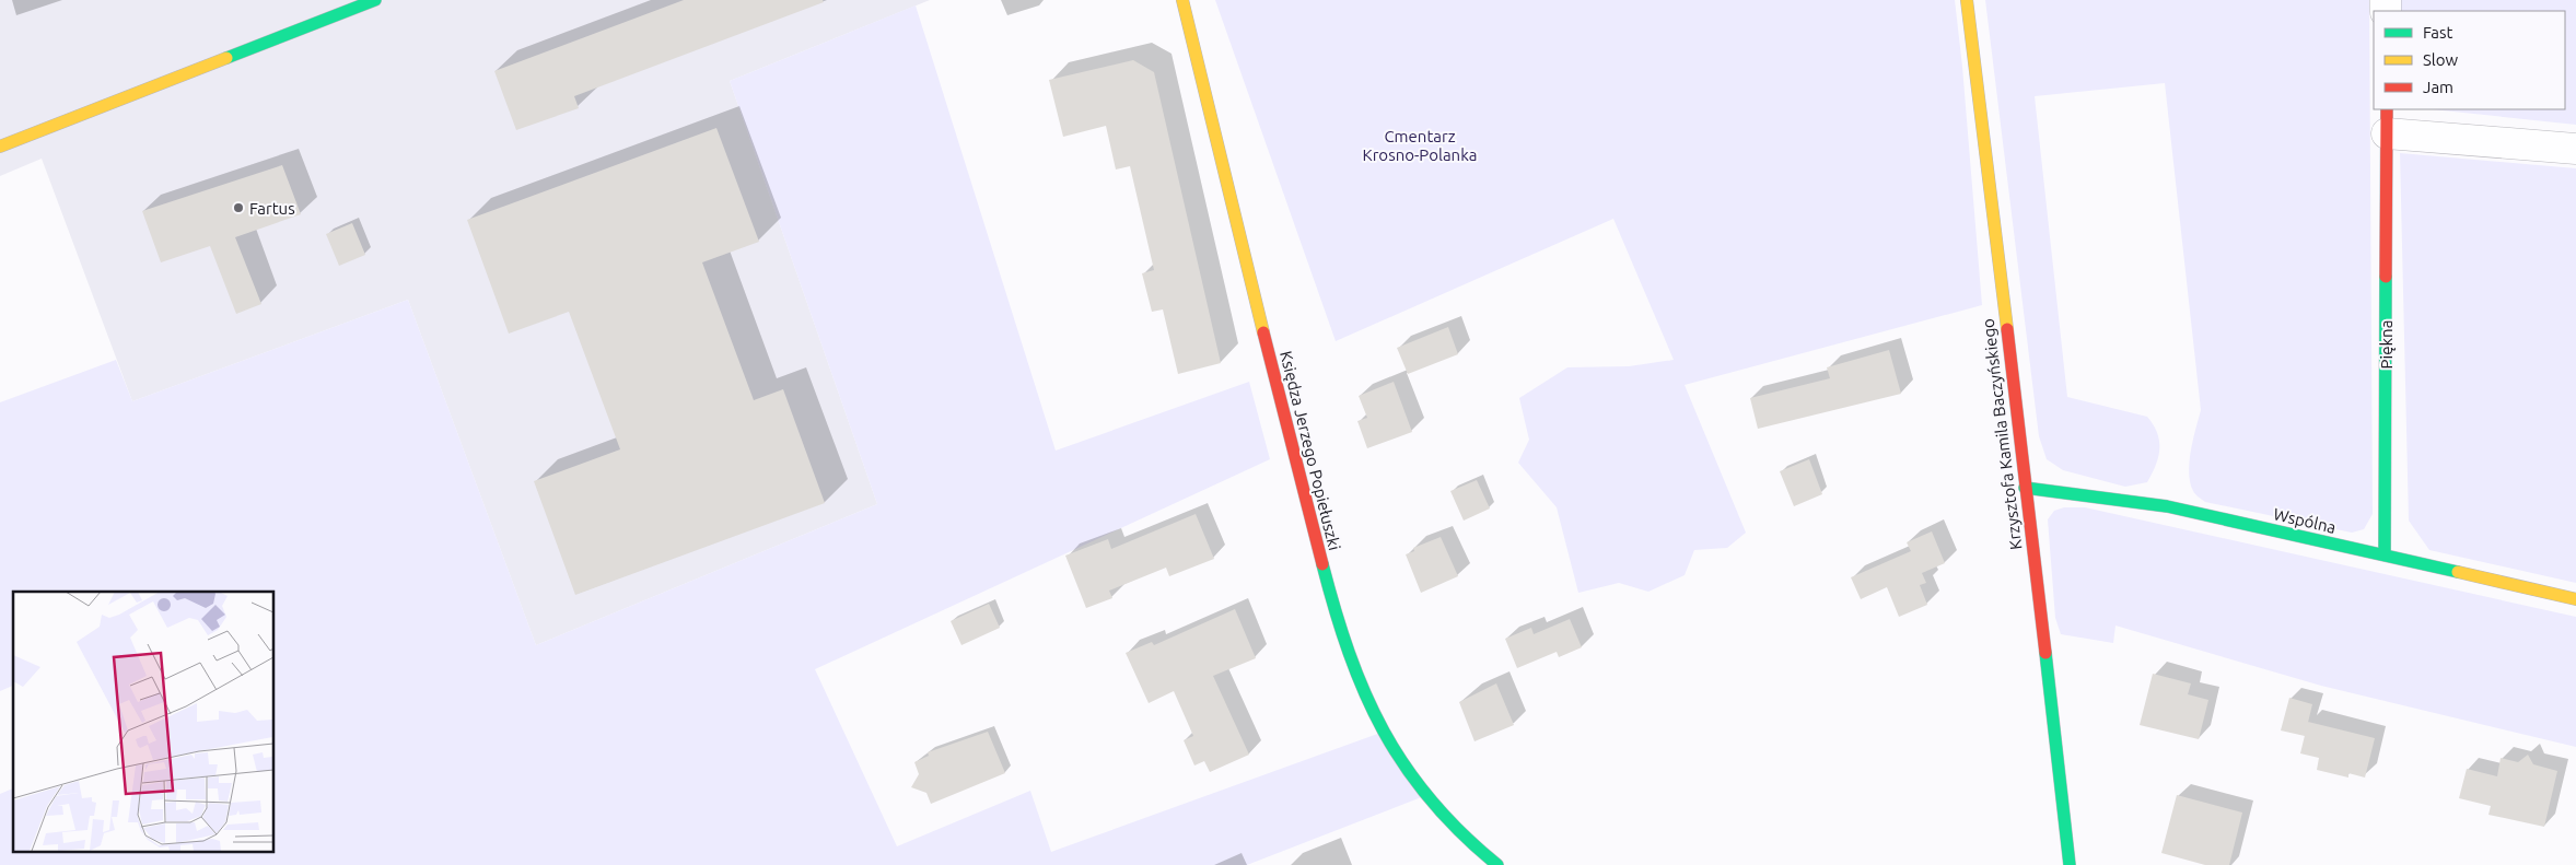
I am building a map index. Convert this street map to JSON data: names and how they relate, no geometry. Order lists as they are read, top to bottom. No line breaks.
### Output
{"streets":{"street":["Piękna","Krzysztofa Kamila Baczyńskiego","Księdza Jerzego Popiełuszki","Wspólna"]},"crossings":[["Piękna","Wspólna"],["Krzysztofa Kamila Baczyńskiego","Wspólna"]],"parks":["Cmentarz Krosno-Polanka"],"places":["Fartus"],"legend":["Fast","Slow","Jam"]}
